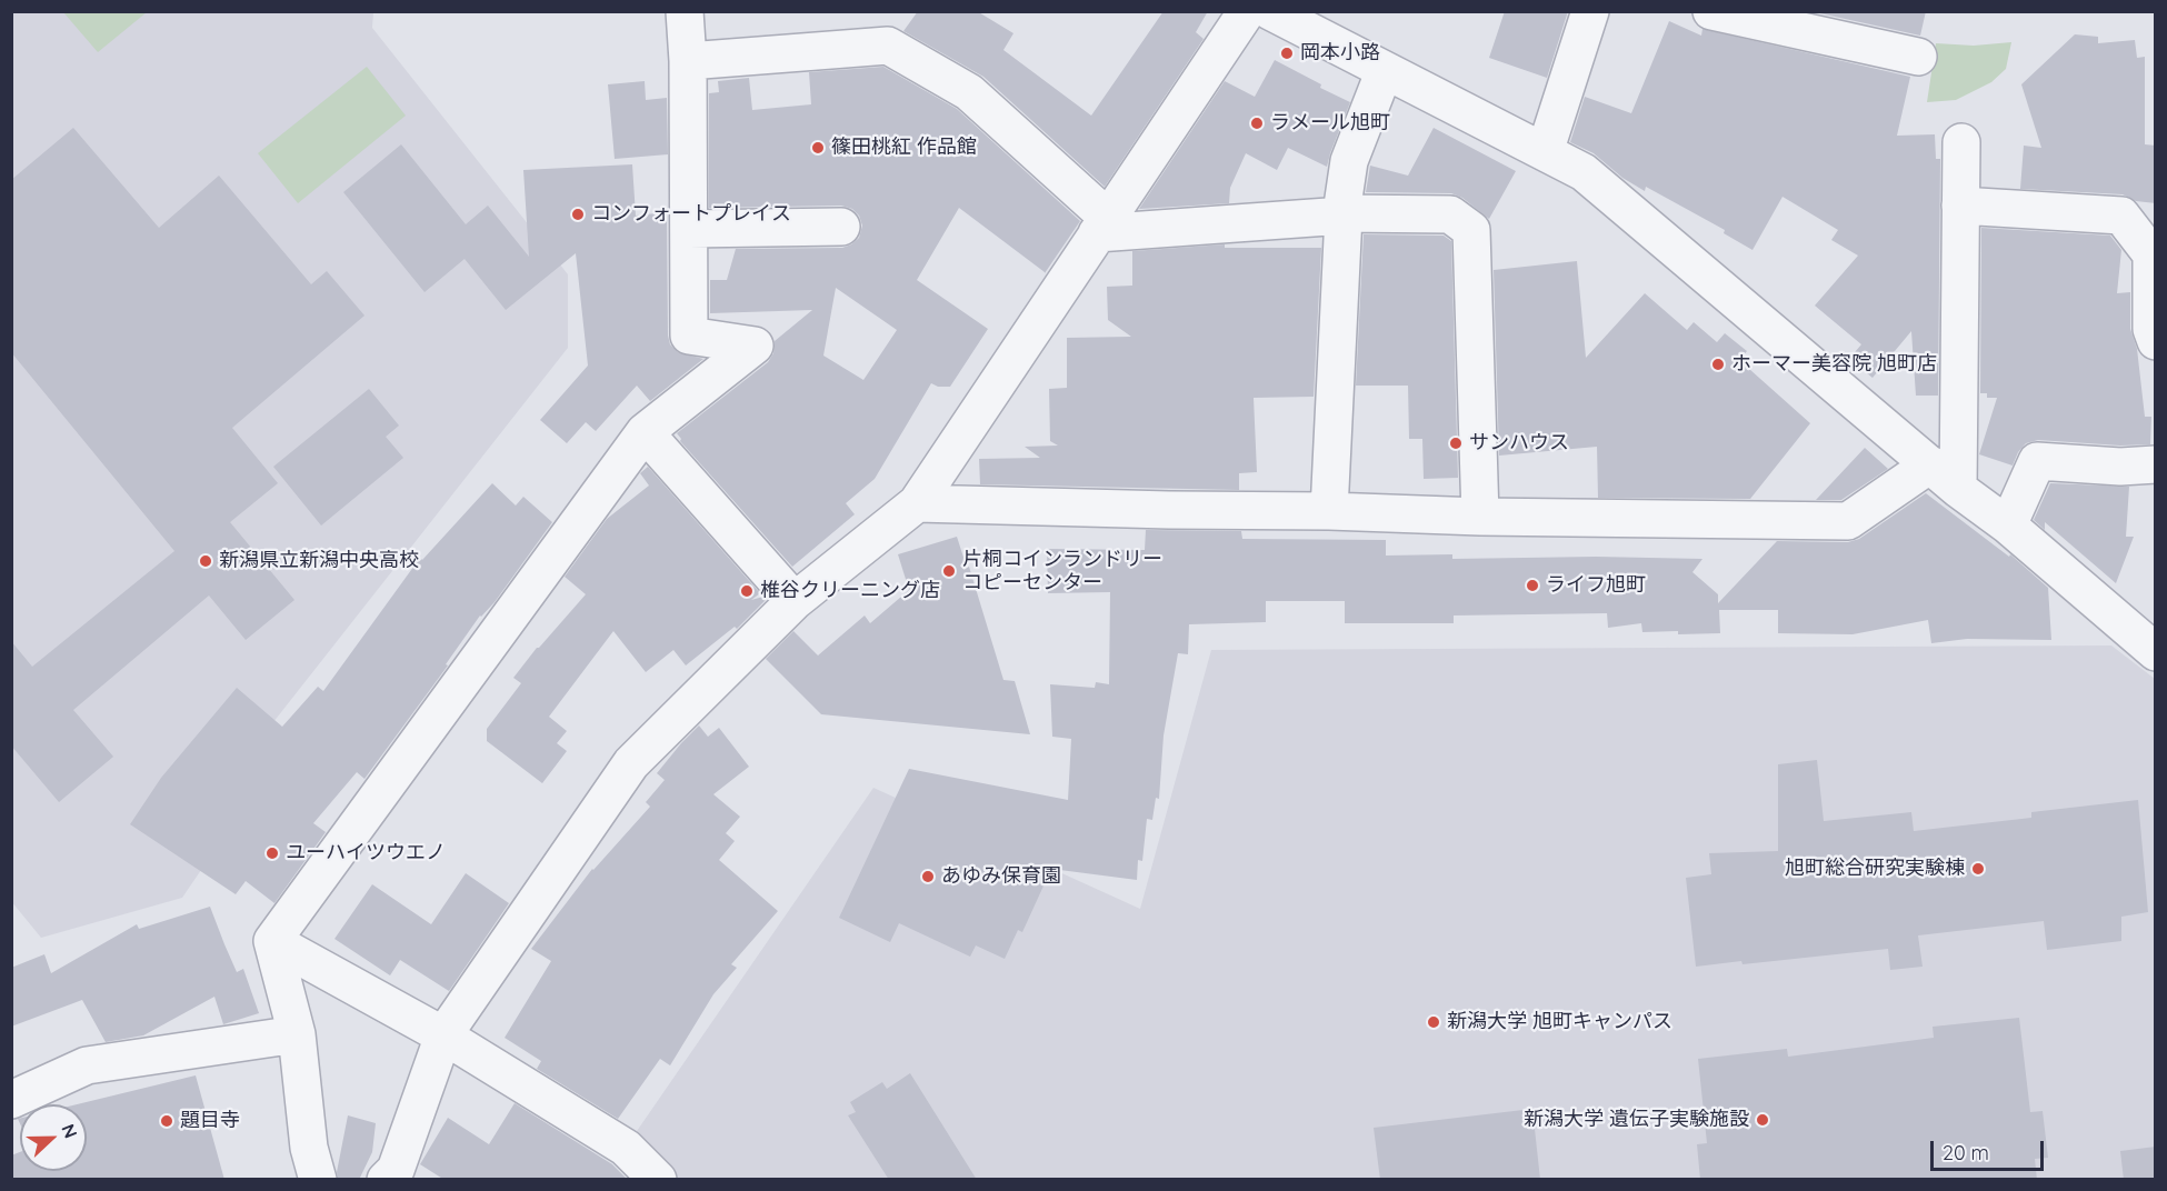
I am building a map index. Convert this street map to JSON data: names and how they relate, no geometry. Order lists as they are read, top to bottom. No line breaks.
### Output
{"places":["岡本小路","ラメール旭町","篠田桃紅 作品館","コンフォートプレイス","ホーマー美容院 旭町店","サンハウス","新潟県立新潟中央高校","片桐コインランドリー コピーセンター","ライフ旭町","椎谷クリーニング店","ユーハイツウエノ","旭町総合研究実験棟","あゆみ保育園","新潟大学 旭町キャンパス","新潟大学 遺伝子実験施設","題目寺"],"scale_bar":"20 m","north":"right"}
